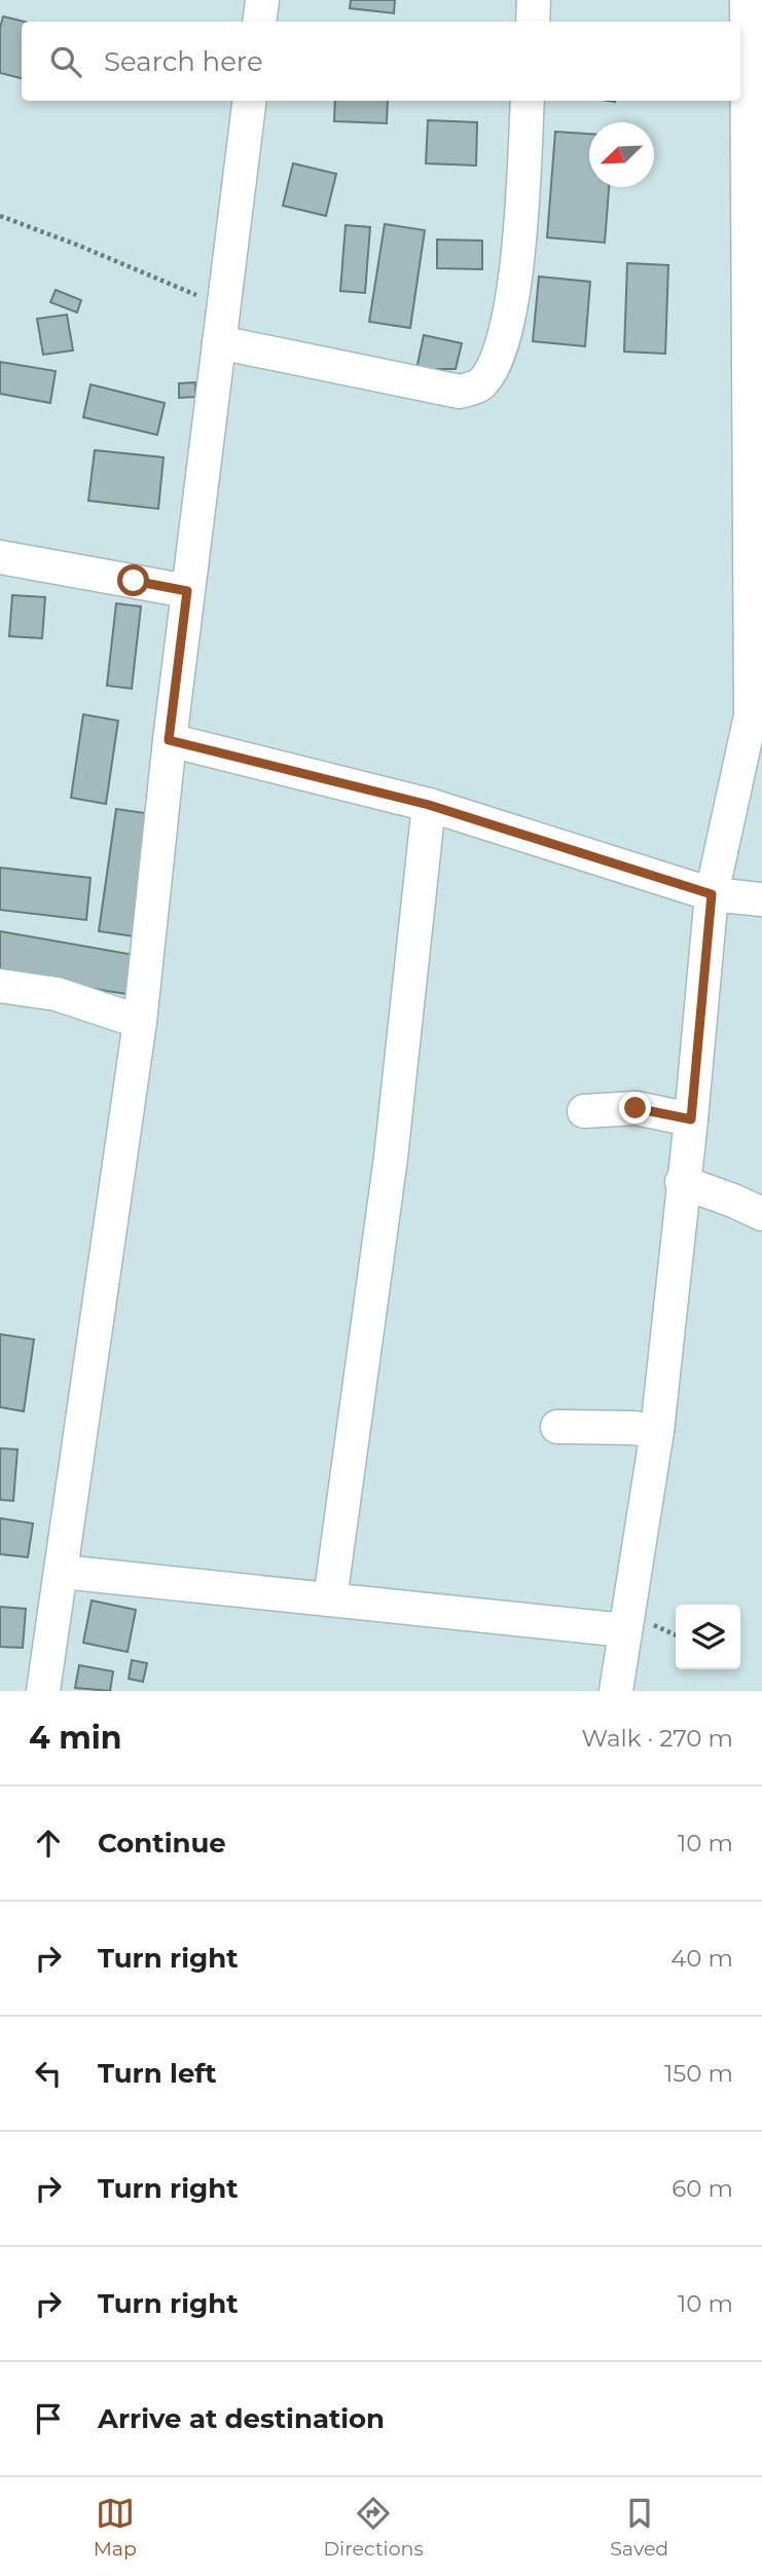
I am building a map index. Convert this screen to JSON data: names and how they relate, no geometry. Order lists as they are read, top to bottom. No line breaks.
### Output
{"north":"bottom left","page":{"search":"Search here","heading":["4 min","Walk · 270 m"],"list":[["Continue","10 m"],["Turn right","40 m"],["Turn left","150 m"],["Turn right","60 m"],["Turn right","10 m"],"Arrive at destination"],"nav":["Map","Directions","Saved"]}}
